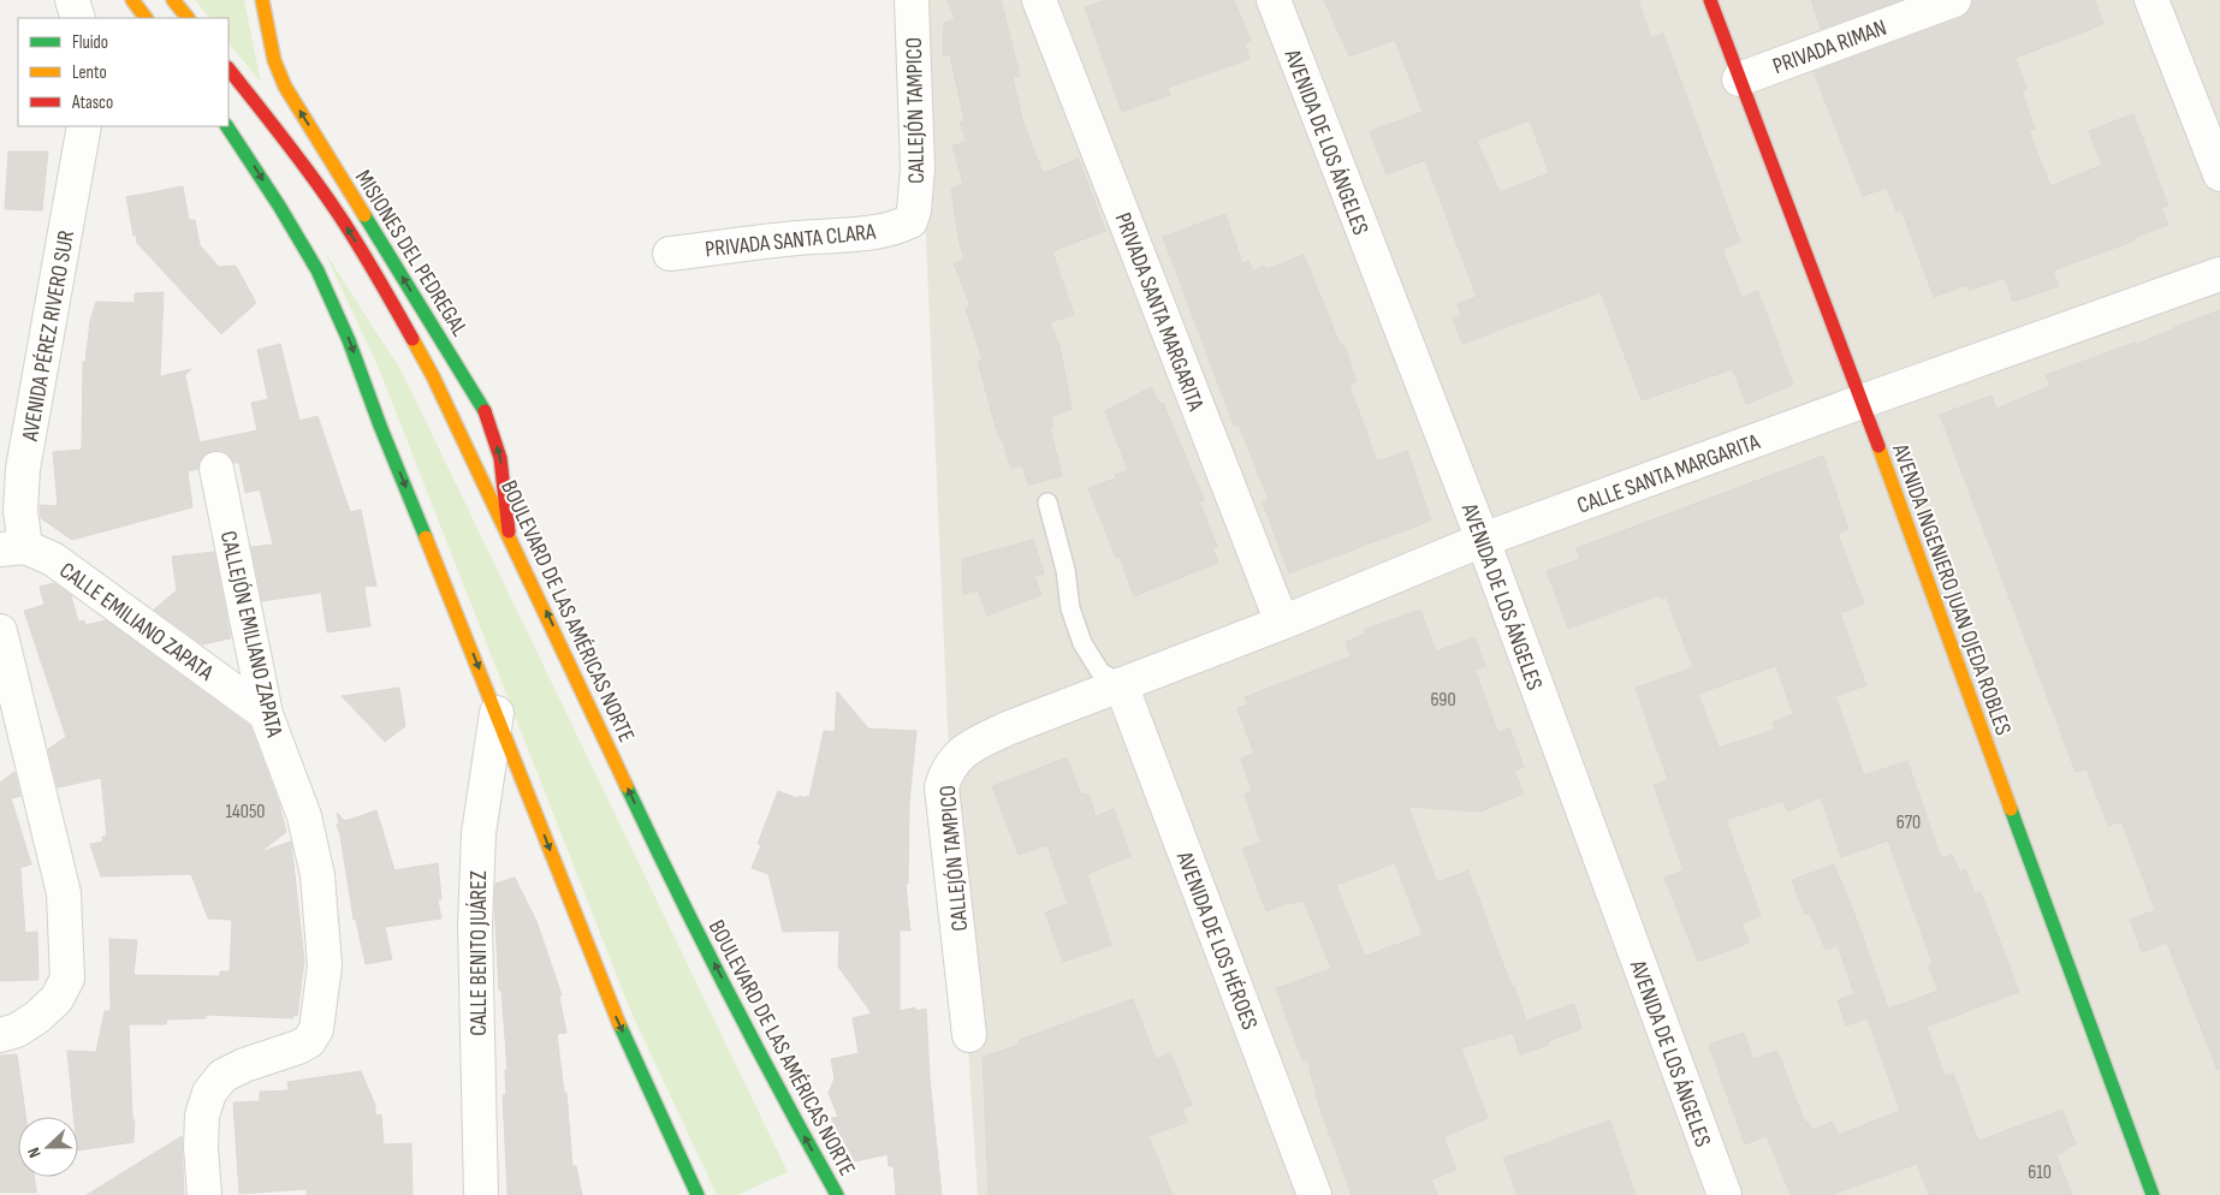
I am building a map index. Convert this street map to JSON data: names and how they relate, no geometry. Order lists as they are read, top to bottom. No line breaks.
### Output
{"streets":{"main road":["MISIONES DEL PEDREGAL","AVENIDA INGENIERO JUAN OJEDA ROBLES","BOULEVARD DE LAS AMÉRICAS NORTE"],"street":["PRIVADA RIMAN","CALLEJÓN TAMPICO","AVENIDA DE LOS ÁNGELES","PRIVADA SANTA CLARA","PRIVADA SANTA MARGARITA","AVENIDA PÉREZ RIVERO SUR","CALLE SANTA MARGARITA","CALLE EMILIANO ZAPATA","CALLEJÓN EMILIANO ZAPATA","AVENIDA DE LOS HÉROES","CALLE BENITO JUÁREZ"]},"crossings":[["PRIVADA RIMAN","AVENIDA INGENIERO JUAN OJEDA ROBLES"],["CALLEJÓN TAMPICO","PRIVADA SANTA CLARA"],["CALLEJÓN TAMPICO","CALLE SANTA MARGARITA"],["CALLEJÓN TAMPICO","AVENIDA DE LOS HÉROES"],["AVENIDA DE LOS ÁNGELES","CALLE SANTA MARGARITA"],["MISIONES DEL PEDREGAL","BOULEVARD DE LAS AMÉRICAS NORTE"],["PRIVADA SANTA MARGARITA","CALLE SANTA MARGARITA"],["AVENIDA PÉREZ RIVERO SUR","CALLE EMILIANO ZAPATA"],["CALLE SANTA MARGARITA","AVENIDA INGENIERO JUAN OJEDA ROBLES"],["CALLE SANTA MARGARITA","AVENIDA DE LOS HÉROES"],["CALLE EMILIANO ZAPATA","CALLEJÓN EMILIANO ZAPATA"]],"house_numbers":["690","14050","670","610"],"legend":["Fluido","Lento","Atasco"],"north":"left"}
